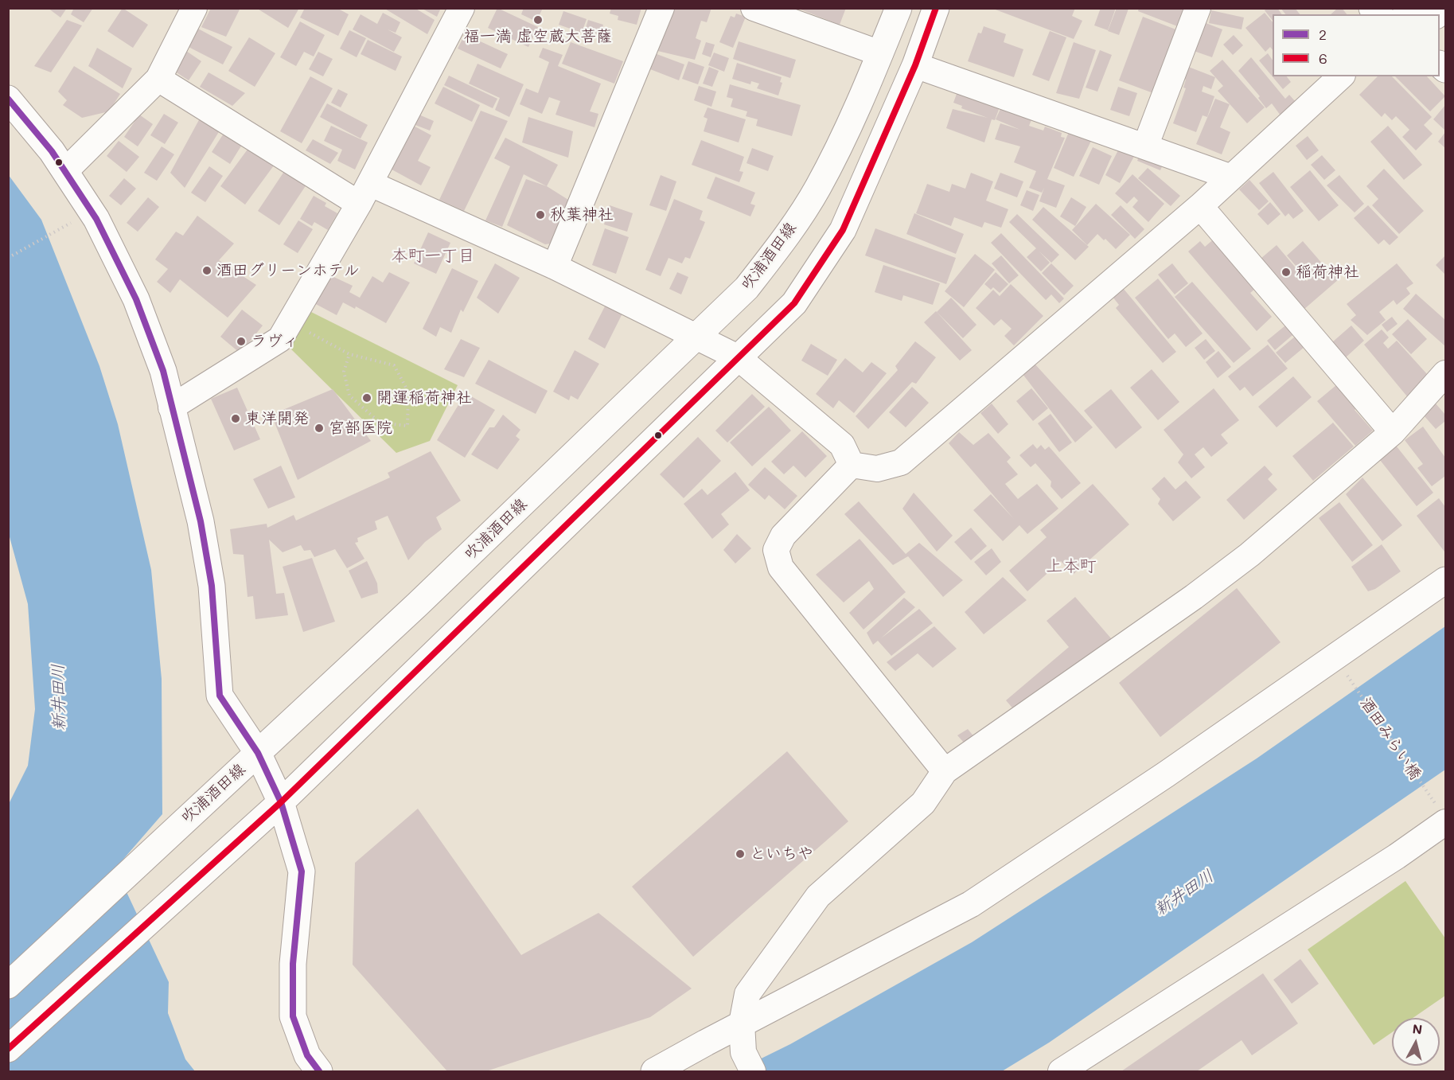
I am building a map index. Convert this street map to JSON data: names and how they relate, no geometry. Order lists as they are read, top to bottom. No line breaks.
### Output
{"streets":{"main road":["吹浦酒田線"],"path":["酒田みらい橋"]},"districts":["本町一丁目","上本町"],"water":["新井田川"],"places":["福一満 虚空蔵大菩薩","秋葉神社","酒田グリーンホテル","稲荷神社","ラヴィ","開運稲荷神社","東洋開発","宮部医院","といちや"],"lines":["transit line 6","transit line 2"],"legend":["2","6"],"north":"top"}
